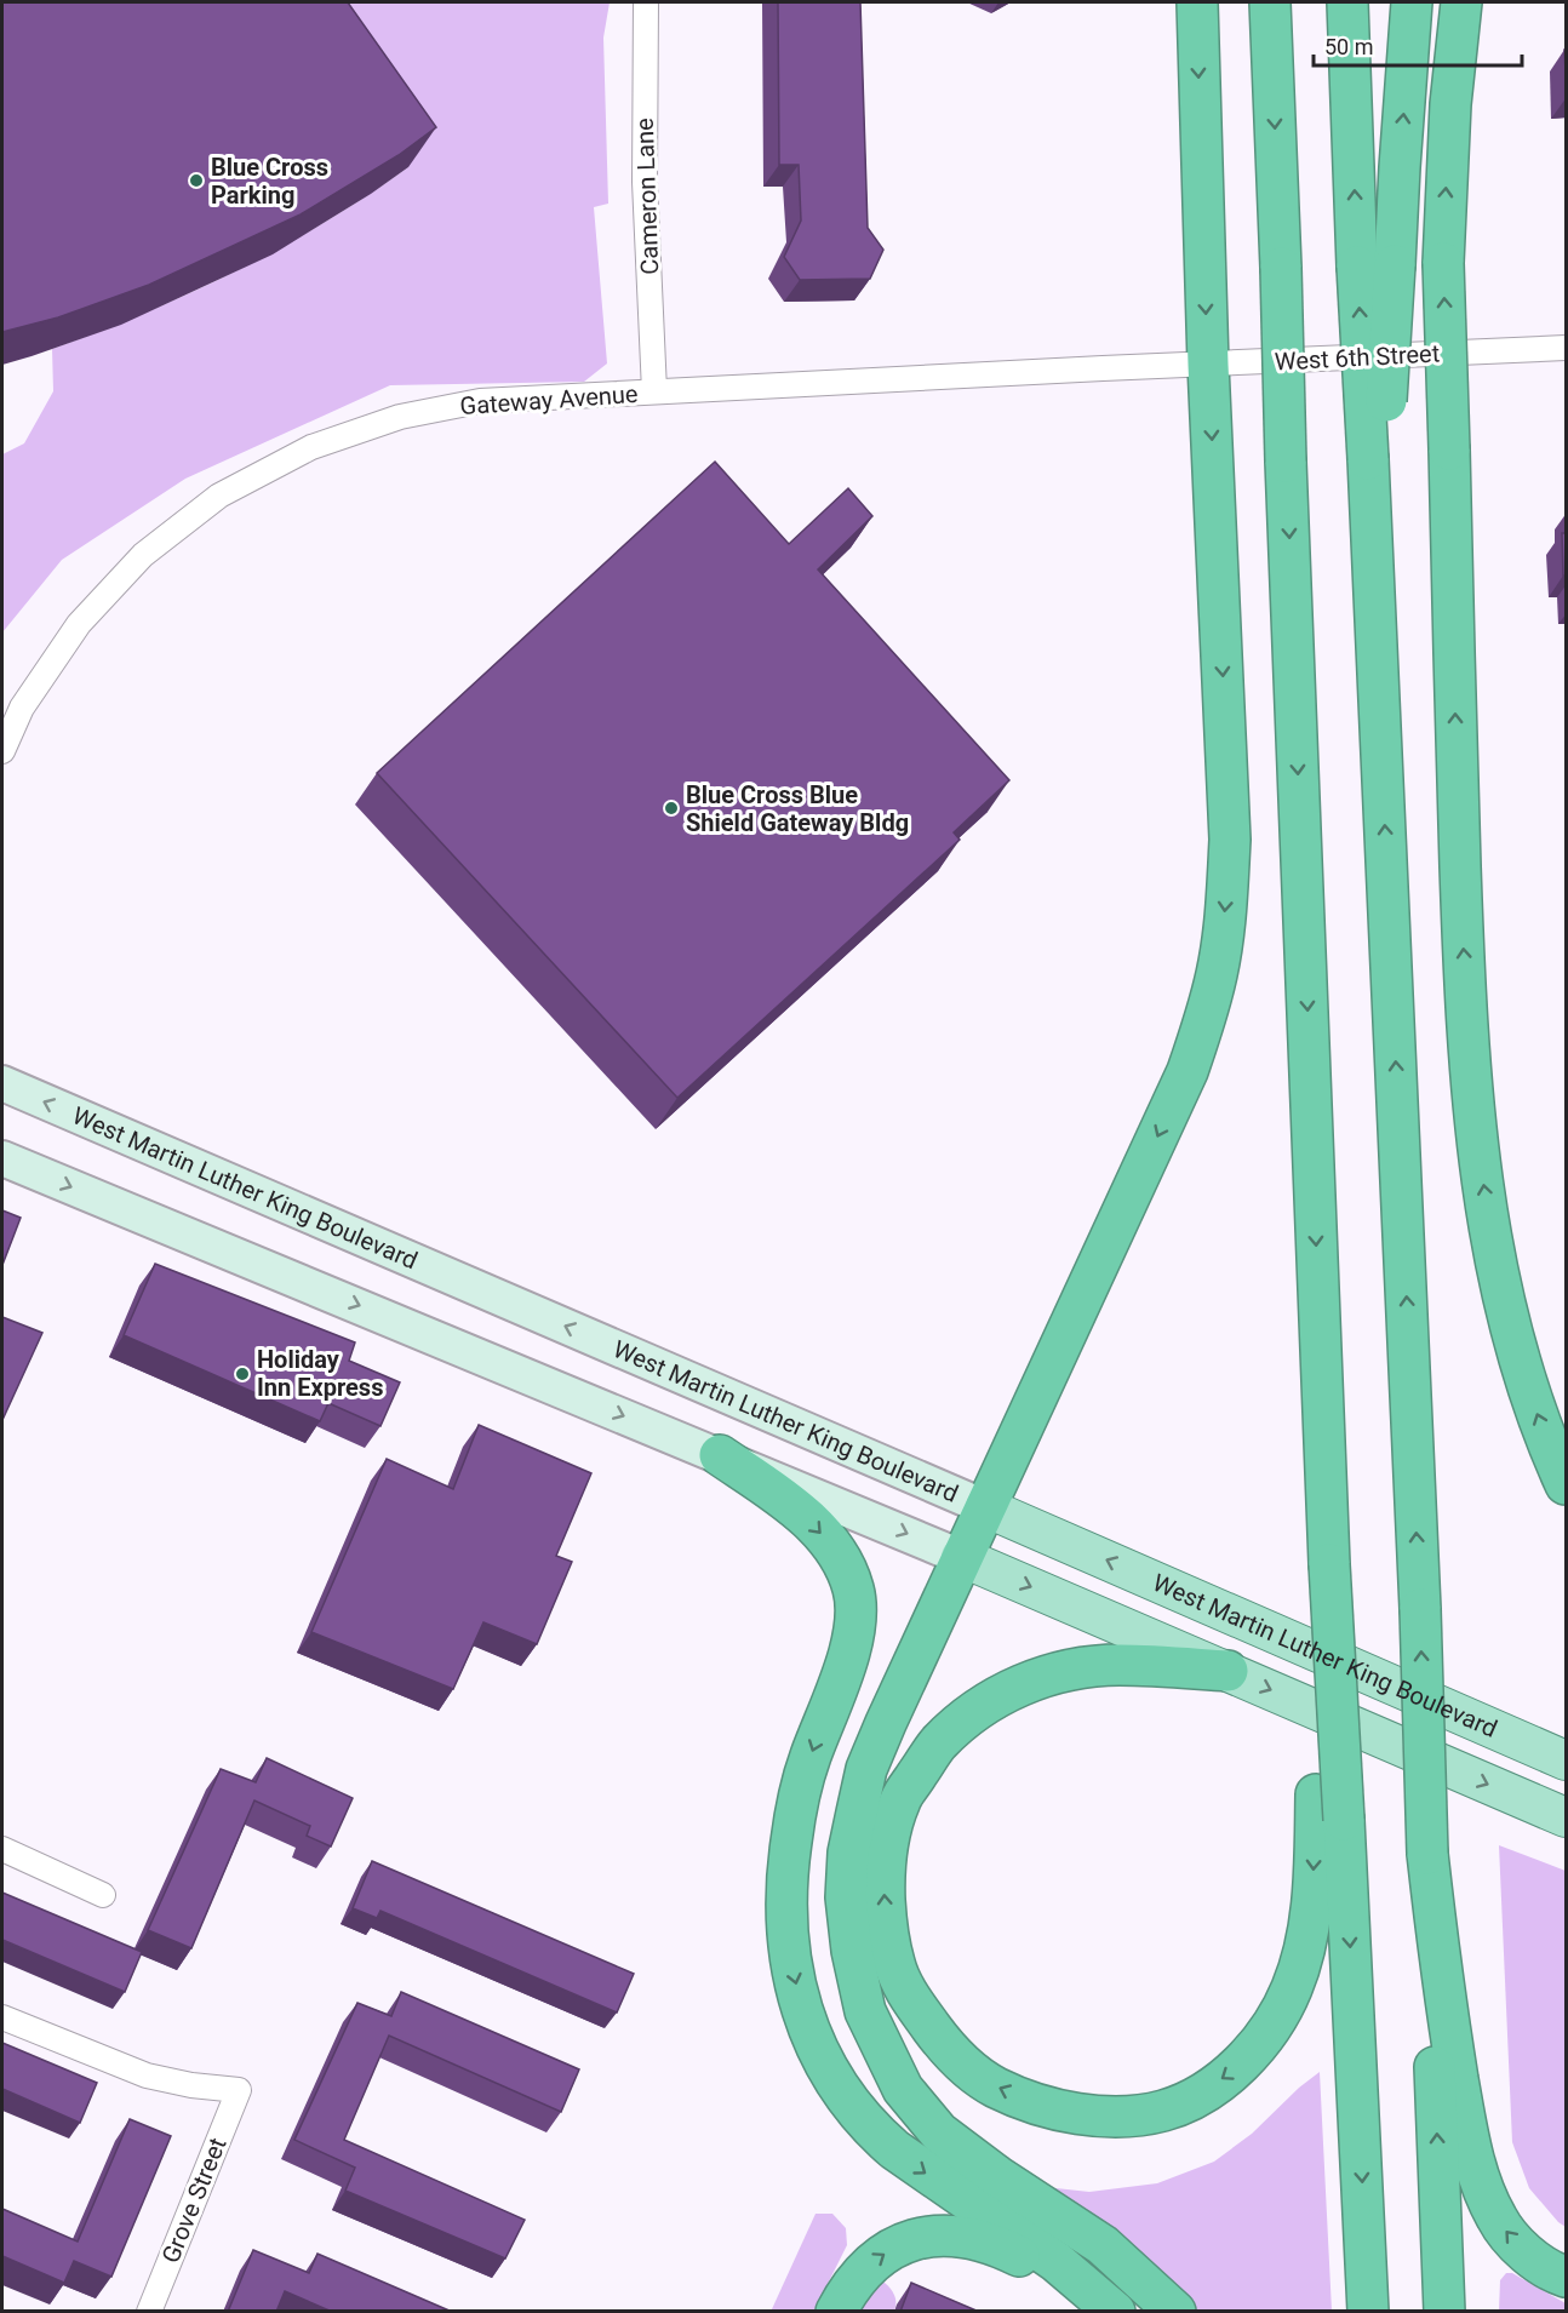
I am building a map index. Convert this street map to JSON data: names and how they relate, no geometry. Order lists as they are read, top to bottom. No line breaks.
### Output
{"streets":{"main road":["West Martin Luther King Boulevard"],"street":["Cameron Lane","West 6th Street","Gateway Avenue","Grove Street"]},"crossings":[["Cameron Lane","Gateway Avenue"],["West 6th Street","Gateway Avenue"]],"places":["Blue Cross Parking","Blue Cross Blue Shield Gateway Bldg","Holiday Inn Express"],"scale_bar":"50 m"}
